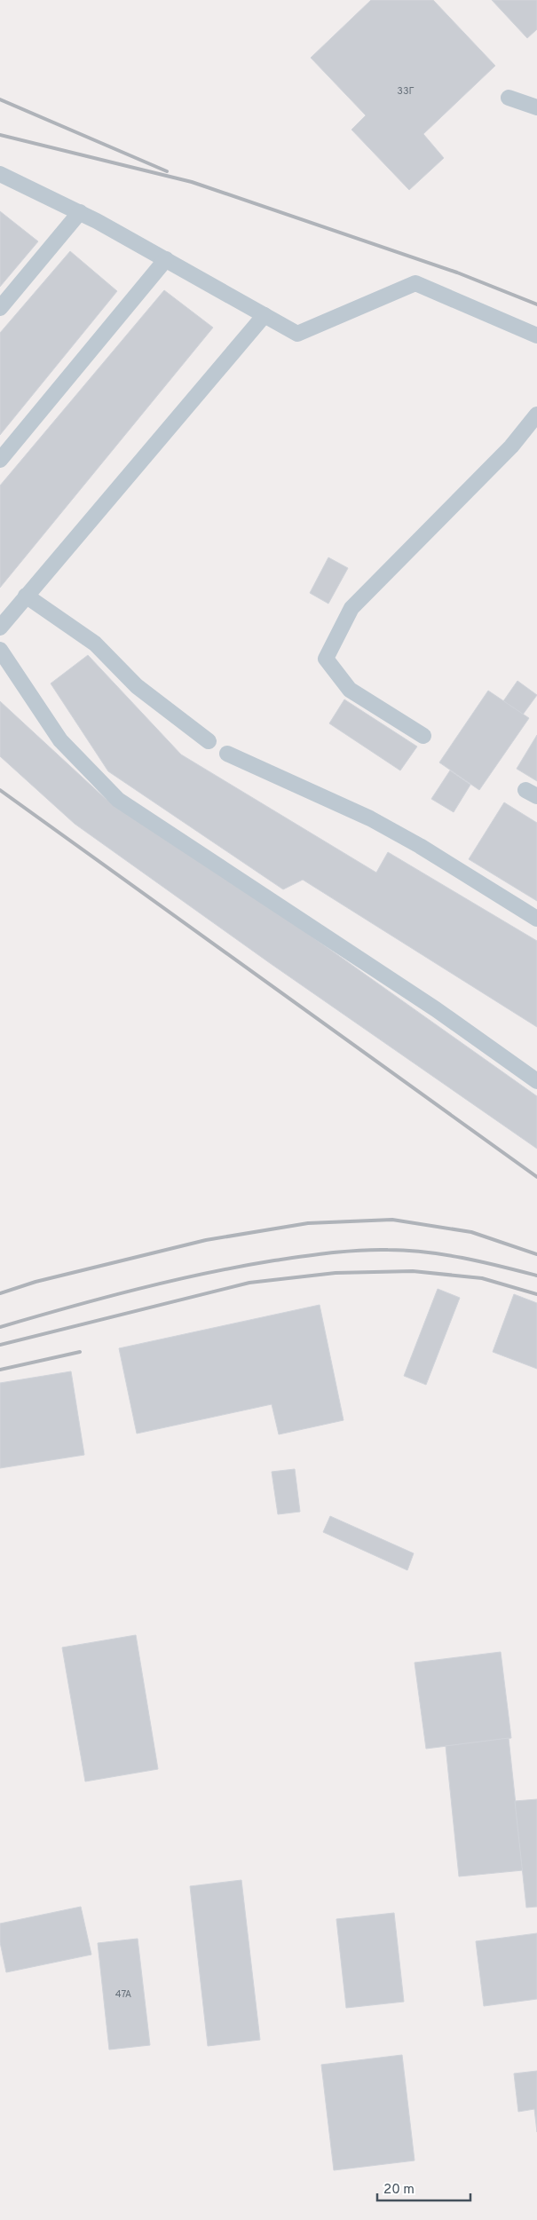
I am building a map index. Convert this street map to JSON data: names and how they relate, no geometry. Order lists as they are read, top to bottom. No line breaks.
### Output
{"house_numbers":["33Г","47А"],"scale_bar":"20 m"}
